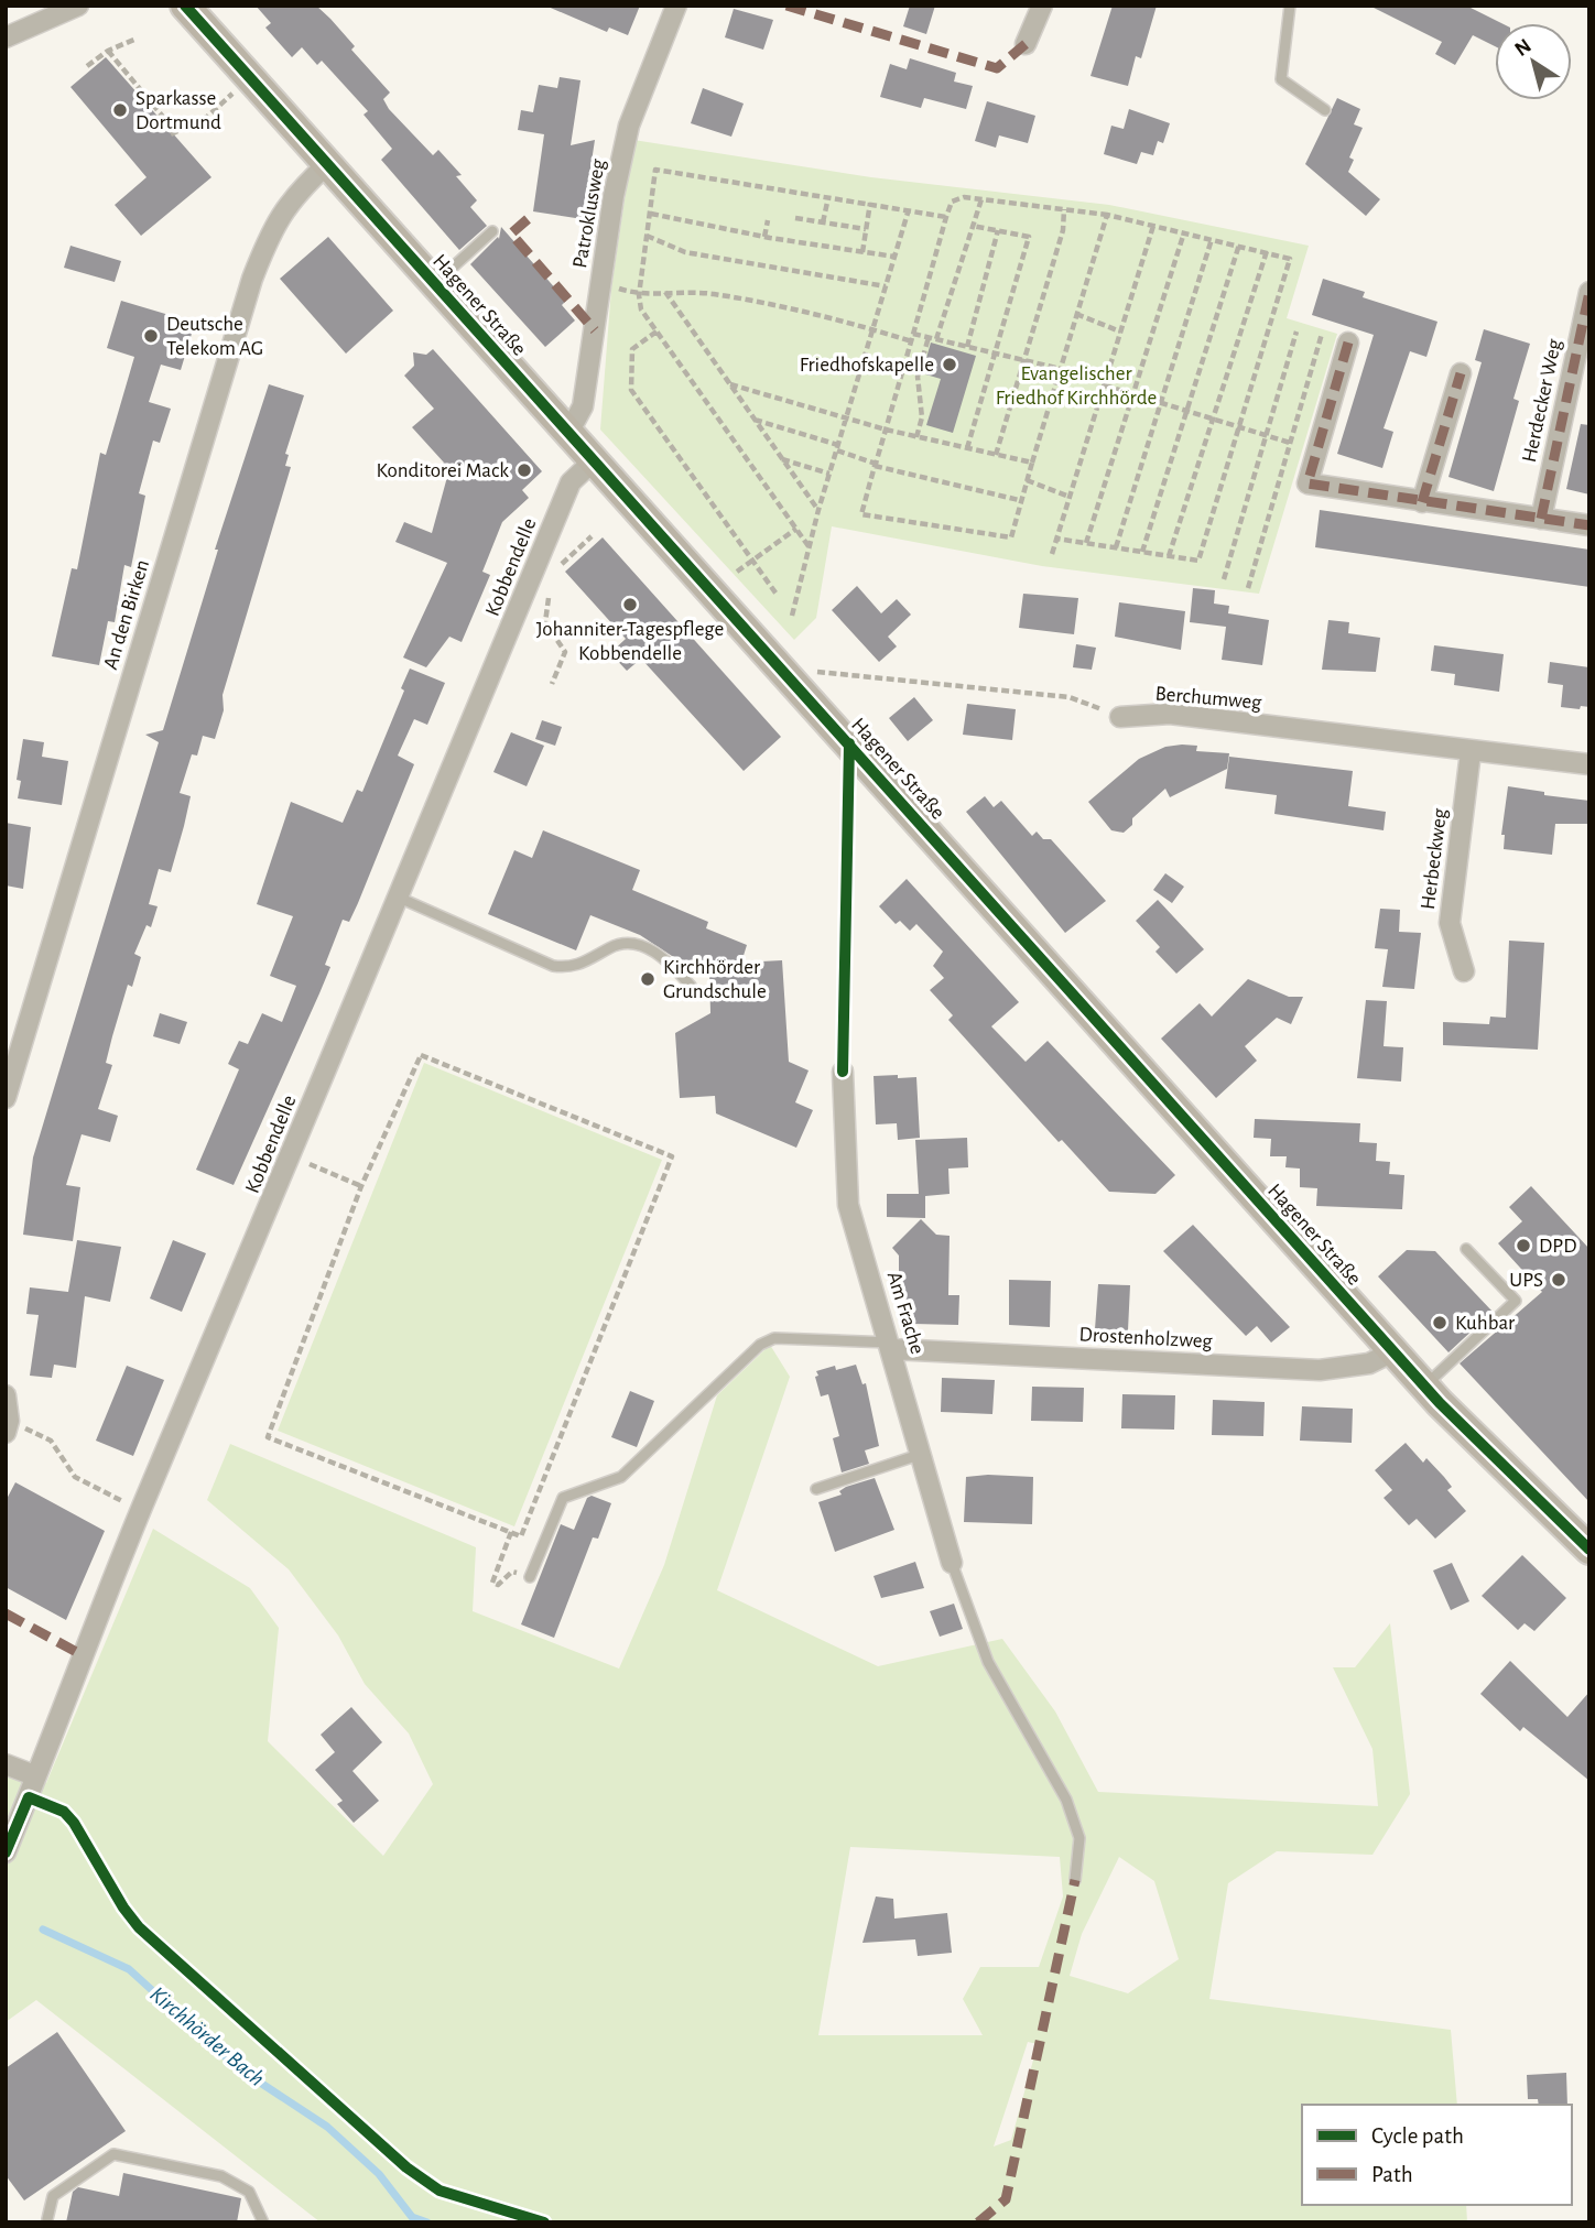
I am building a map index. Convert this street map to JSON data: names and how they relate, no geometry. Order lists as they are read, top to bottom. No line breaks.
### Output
{"streets":{"main road":["Hagener Straße"],"street":["Patroklusweg","Herdecker Weg","Kobbendelle","An den Birken","Berchumweg","Herbeckweg","Am Frache","Drostenholzweg"]},"crossings":[["Patroklusweg","Hagener Straße"],["Hagener Straße","Kobbendelle"],["Hagener Straße","An den Birken"],["Hagener Straße","Drostenholzweg"],["Berchumweg","Herbeckweg"],["Am Frache","Drostenholzweg"]],"water":["Kirchhörder Bach"],"parks":["Evangelischer Friedhof Kirchhörde"],"places":["Sparkasse Dortmund","Deutsche Telekom AG","Friedhofskapelle","Konditorei Mack","Johanniter-Tagespflege Kobbendelle","Kirchhörder Grundschule","DPD","UPS","Kuhbar"],"legend":["Cycle path","Path"],"north":"top left"}
